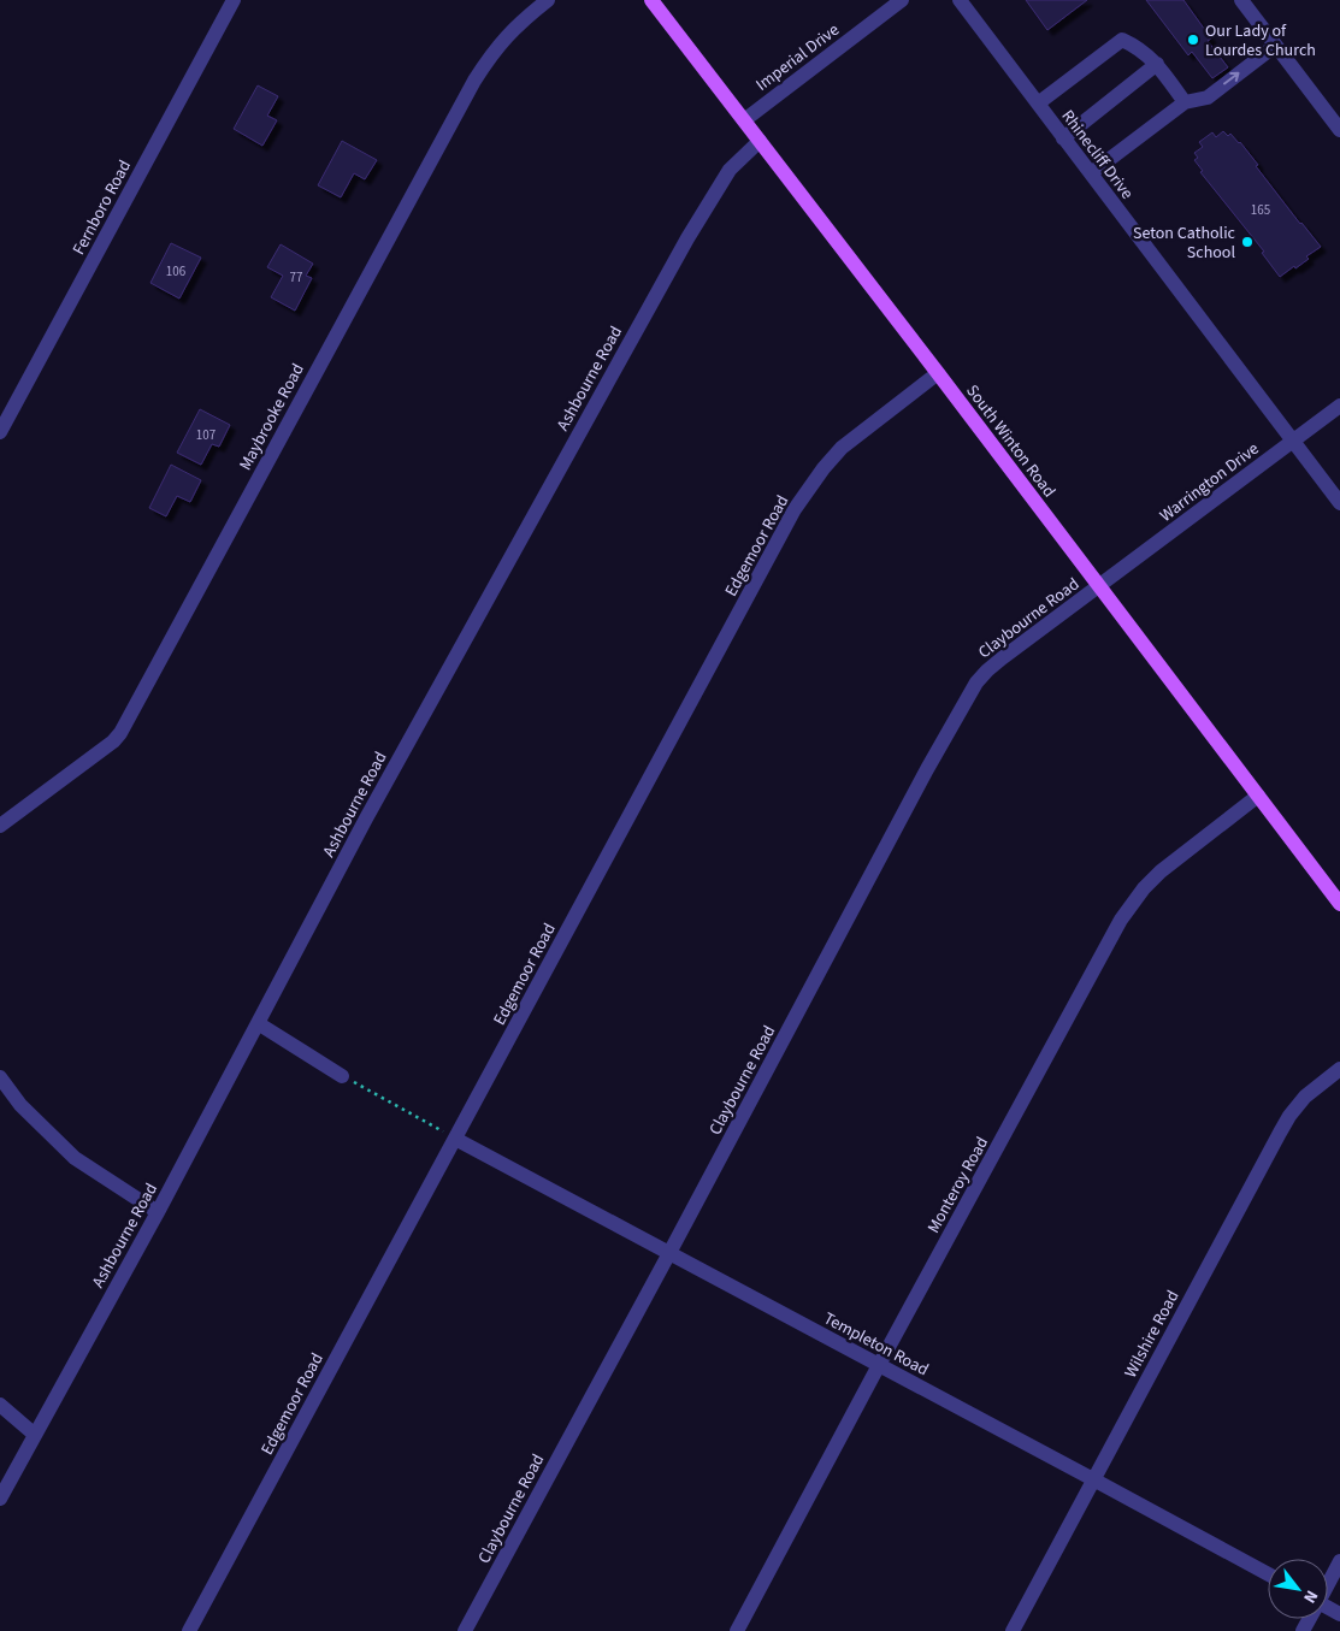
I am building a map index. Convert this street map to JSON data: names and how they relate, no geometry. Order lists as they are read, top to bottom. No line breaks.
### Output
{"streets":{"main road":["South Winton Road"],"street":["Imperial Drive","Rhinecliff Drive","Fernboro Road","Ashbourne Road","Maybrooke Road","Warrington Drive","Edgemoor Road","Claybourne Road","Monteroy Road","Wilshire Road","Templeton Road"]},"crossings":[["Imperial Drive","South Winton Road"],["Rhinecliff Drive","Warrington Drive"],["Ashbourne Road","South Winton Road"],["South Winton Road","Warrington Drive"],["South Winton Road","Edgemoor Road"],["South Winton Road","Claybourne Road"],["South Winton Road","Monteroy Road"],["Warrington Drive","Claybourne Road"],["Edgemoor Road","Templeton Road"],["Claybourne Road","Templeton Road"],["Monteroy Road","Templeton Road"],["Wilshire Road","Templeton Road"]],"places":["Our Lady of Lourdes Church","Seton Catholic School"],"house_numbers":["165","106","77","107"],"north":"bottom right"}
